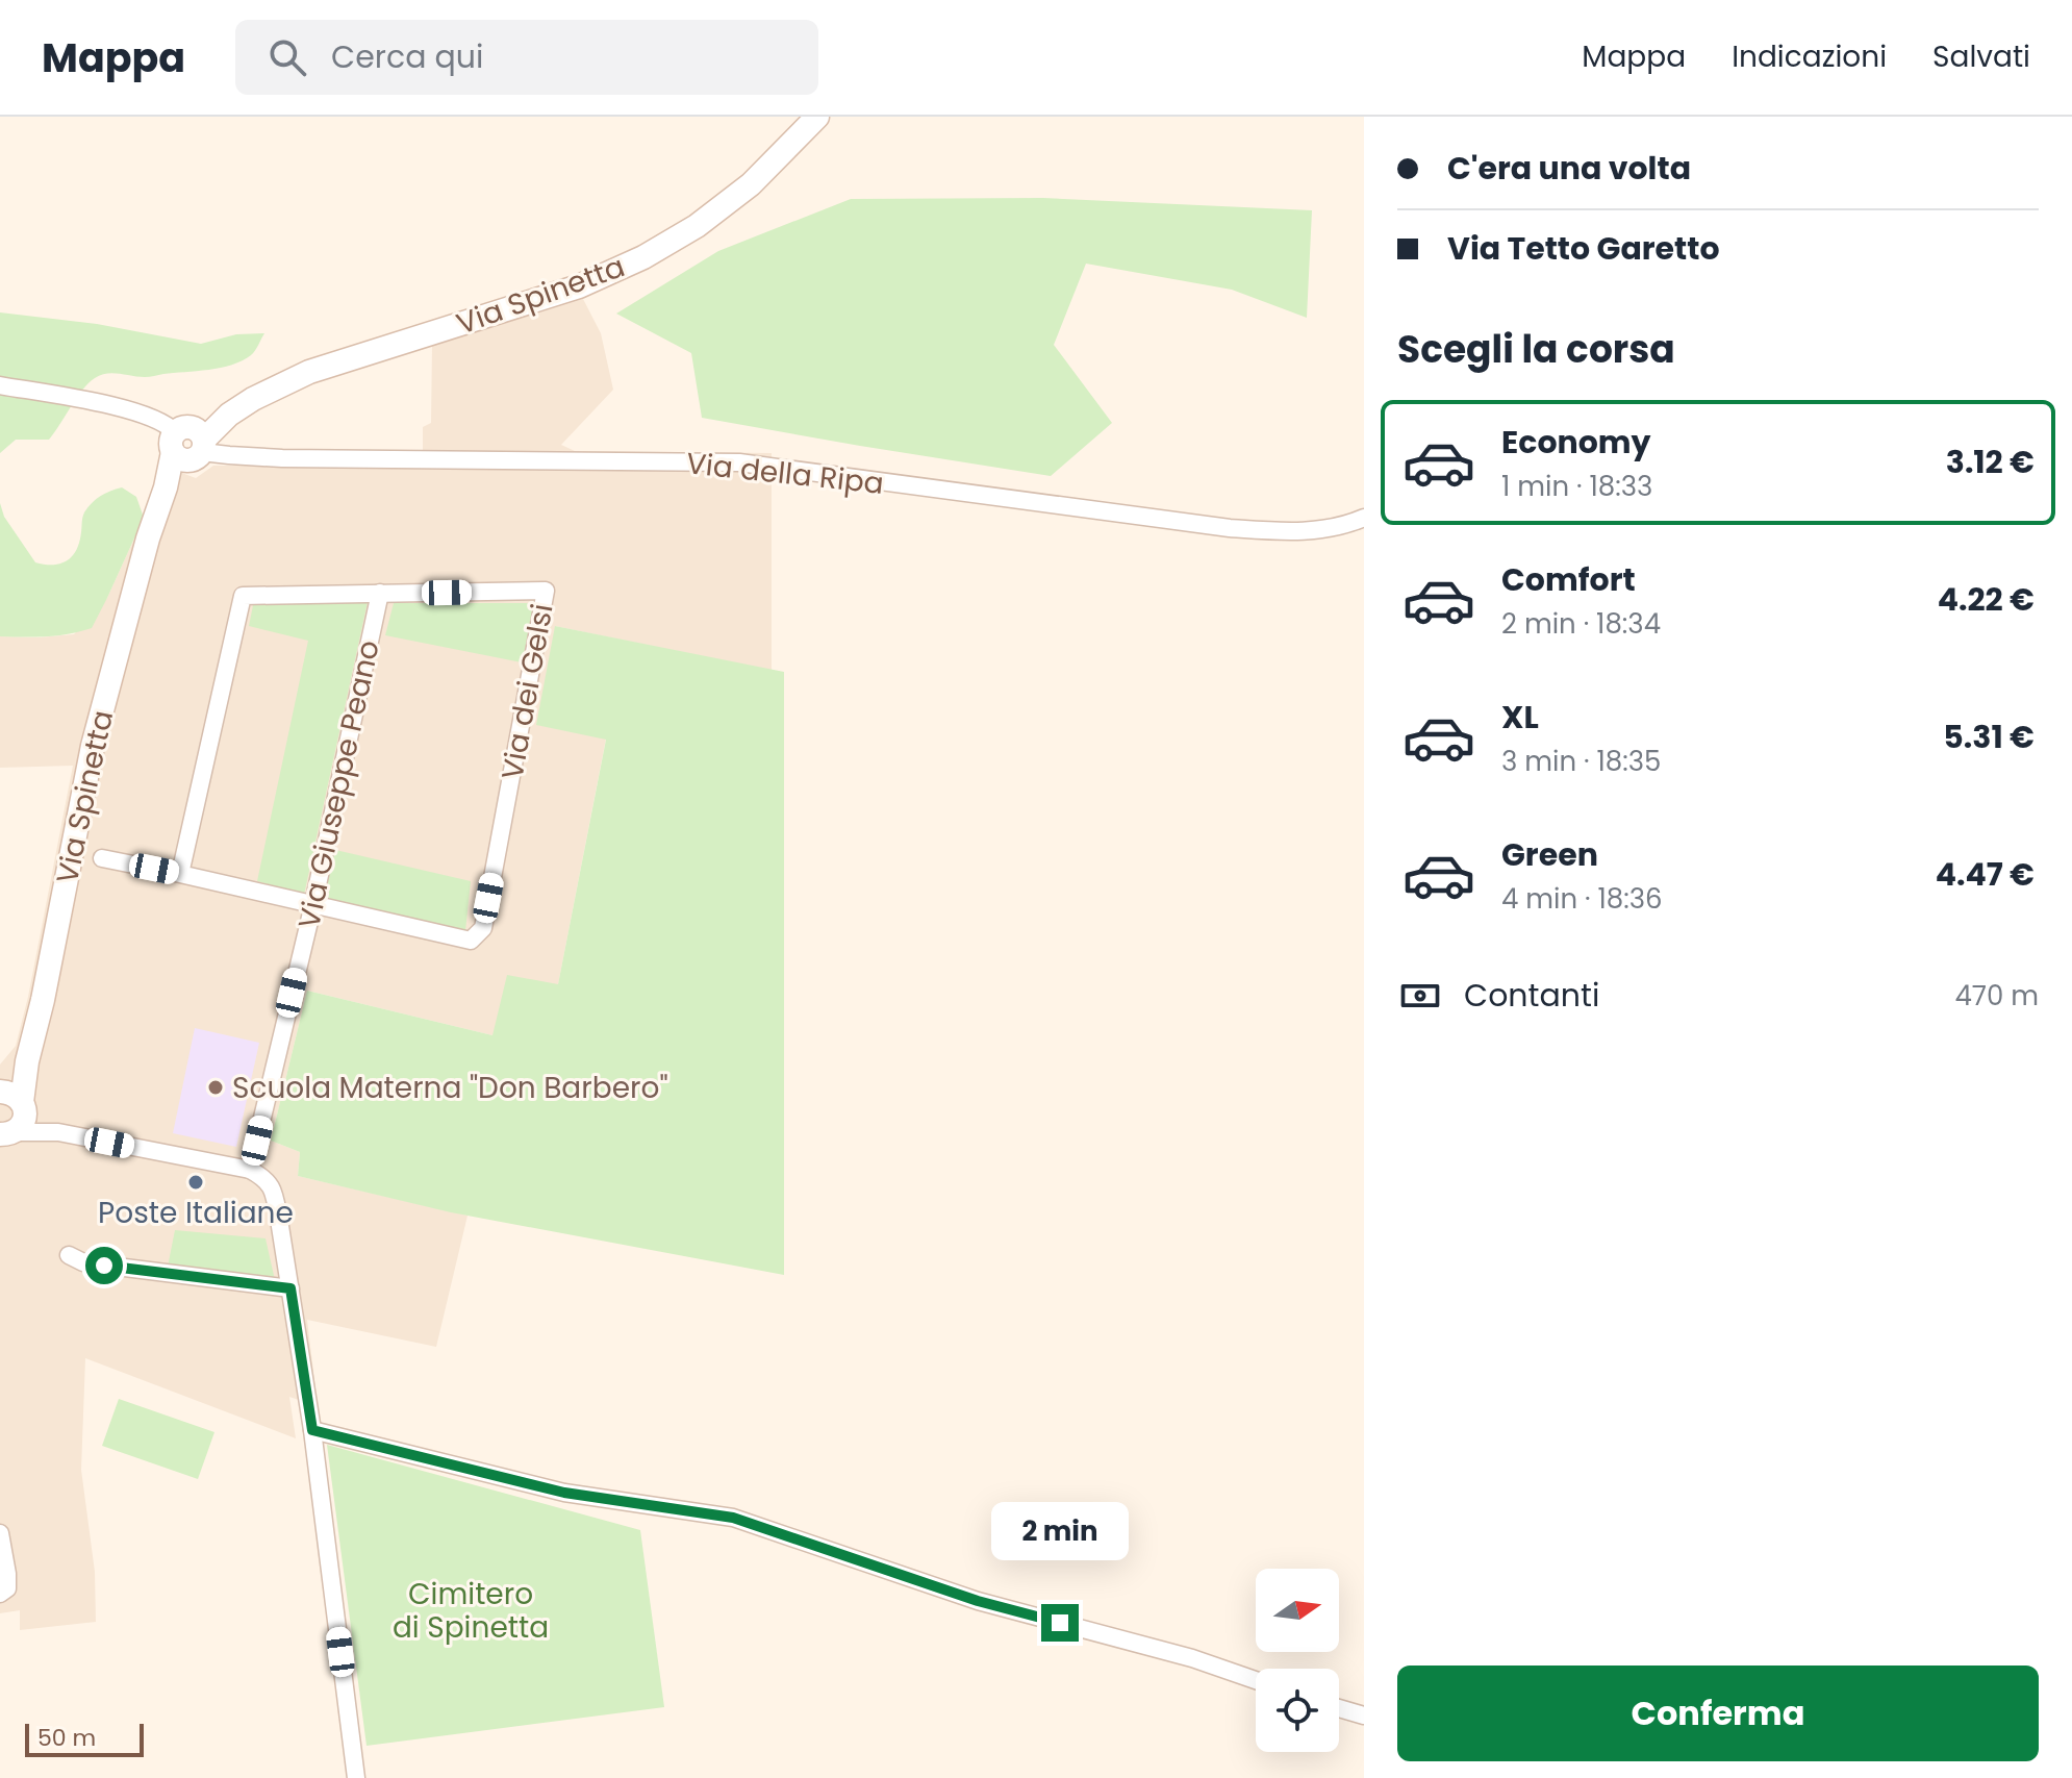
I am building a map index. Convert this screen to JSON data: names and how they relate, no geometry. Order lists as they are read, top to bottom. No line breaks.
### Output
{"streets":{"main road":["Via Spinetta"],"street":["Via della Ripa","Via dei Gelsi","Via Giuseppe Peano"]},"crossings":[["Via Spinetta","Via della Ripa"],["Via dei Gelsi","Via Giuseppe Peano"]],"parks":["Cimitero di Spinetta"],"places":["Scuola Materna \"Don Barbero\"","Poste Italiane"],"scale_bar":"50 m","north":"right","page":{"header":"Mappa","search":"Cerca qui","nav":["Mappa","Indicazioni","Salvati"],"banner":["C'era una volta","Via Tetto Garetto"],"heading":"Scegli la corsa","list":[{"name":"Economy","note":"1 min · 18:33","value":"3.12 €"},{"name":"Comfort","note":"2 min · 18:34","value":"4.22 €"},{"name":"XL","note":"3 min · 18:35","value":"5.31 €"},{"name":"Green","note":"4 min · 18:36","value":"4.47 €"}],"pay":["Contanti","470 m"],"bubble":"2 min","buttons":"Conferma","scale":"50 m"}}
